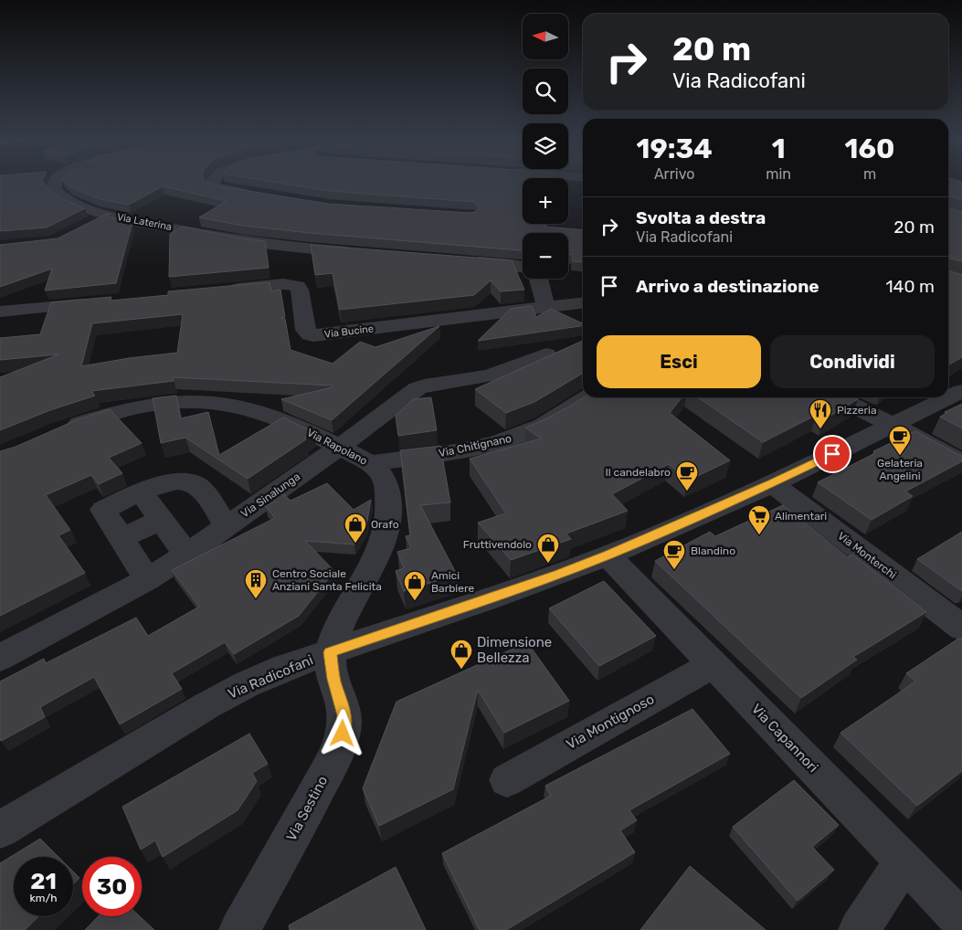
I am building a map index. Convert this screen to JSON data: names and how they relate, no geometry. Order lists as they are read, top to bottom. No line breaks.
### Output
{"streets":{"street":["Via Laterina","Via Bucine","Via Chitignano","Via Rapolano","Via Sinalunga","Via Monterchi","Via Radicofani","Via Montignoso","Via Capannori","Via Sestino"]},"crossings":[["Via Chitignano","Via Rapolano"],["Via Rapolano","Via Sinalunga"],["Via Rapolano","Via Radicofani"],["Via Rapolano","Via Sestino"],["Via Monterchi","Via Radicofani"],["Via Radicofani","Via Capannori"],["Via Radicofani","Via Sestino"],["Via Montignoso","Via Capannori"]],"places":{"restaurant":["Pizzeria"],"cafe":["Gelateria Angelini","Il candelabro","Blandino"],"supermarket":["Alimentari"],"shop":["Orafo","Fruttivendolo","Amici Barbiere","Dimensione Bellezza"],"building":["Centro Sociale Anziani Santa Felicita"]},"north":"left","page":{"map_buttons":["+","−"],"turn":["20 m","Via Radicofani"],"eta":["19:34","Arrivo","1","min","160","m"],"list":[{"name":"Svolta a destra","note":"Via Radicofani","value":"20 m"},{"name":"Arrivo a destinazione","value":"140 m"}],"buttons":["Esci","Condividi"],"speed":"21 km/h","limit":"30"}}
